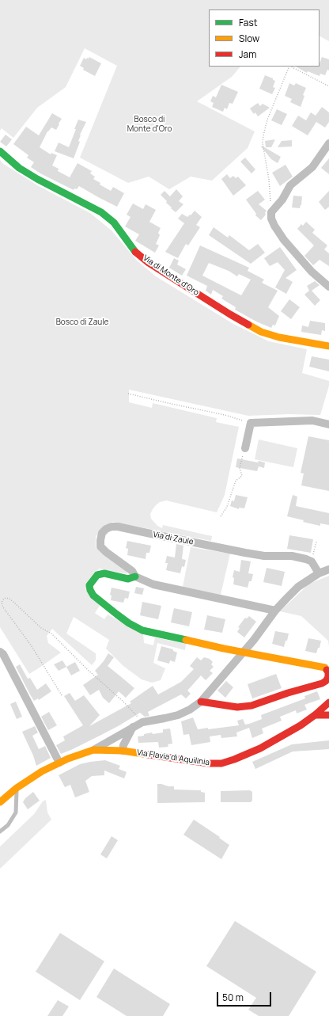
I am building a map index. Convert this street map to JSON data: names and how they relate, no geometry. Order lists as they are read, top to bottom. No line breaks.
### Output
{"streets":{"street":["Via di Monte d'Oro","Via di Zaule","Via Flavia di Aquilinia"]},"parks":["Bosco di Monte d'Oro","Bosco di Zaule"],"legend":["Fast","Slow","Jam"],"scale_bar":"50 m"}
